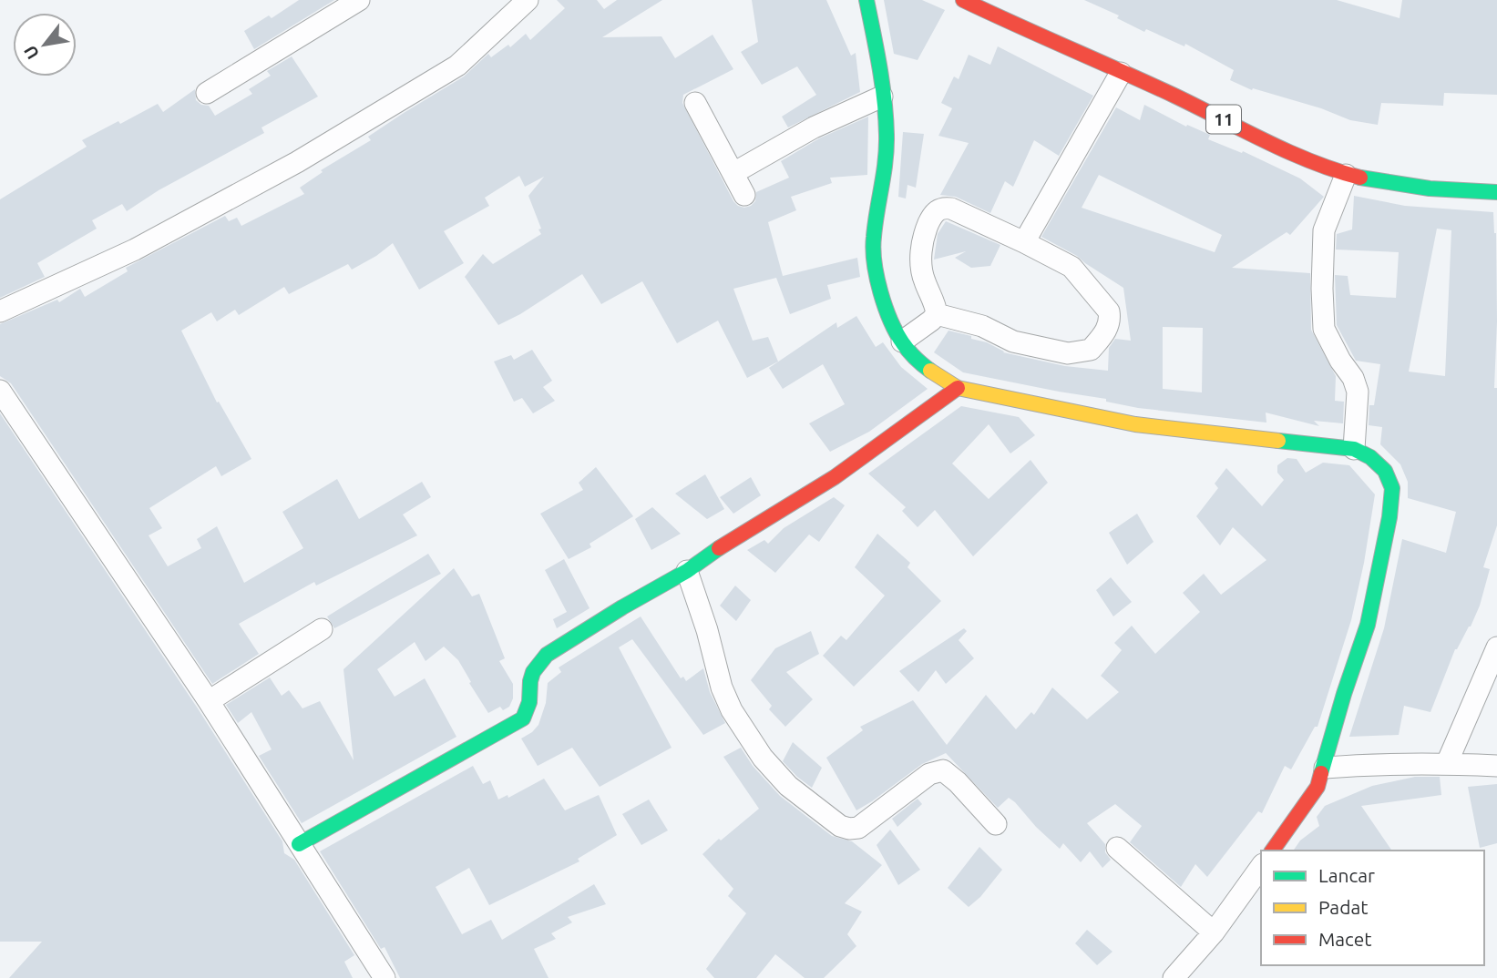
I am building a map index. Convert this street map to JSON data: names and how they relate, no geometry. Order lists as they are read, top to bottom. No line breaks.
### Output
{"streets":{"main road":["11"]},"legend":["Lancar","Padat","Macet"],"north":"bottom left"}
